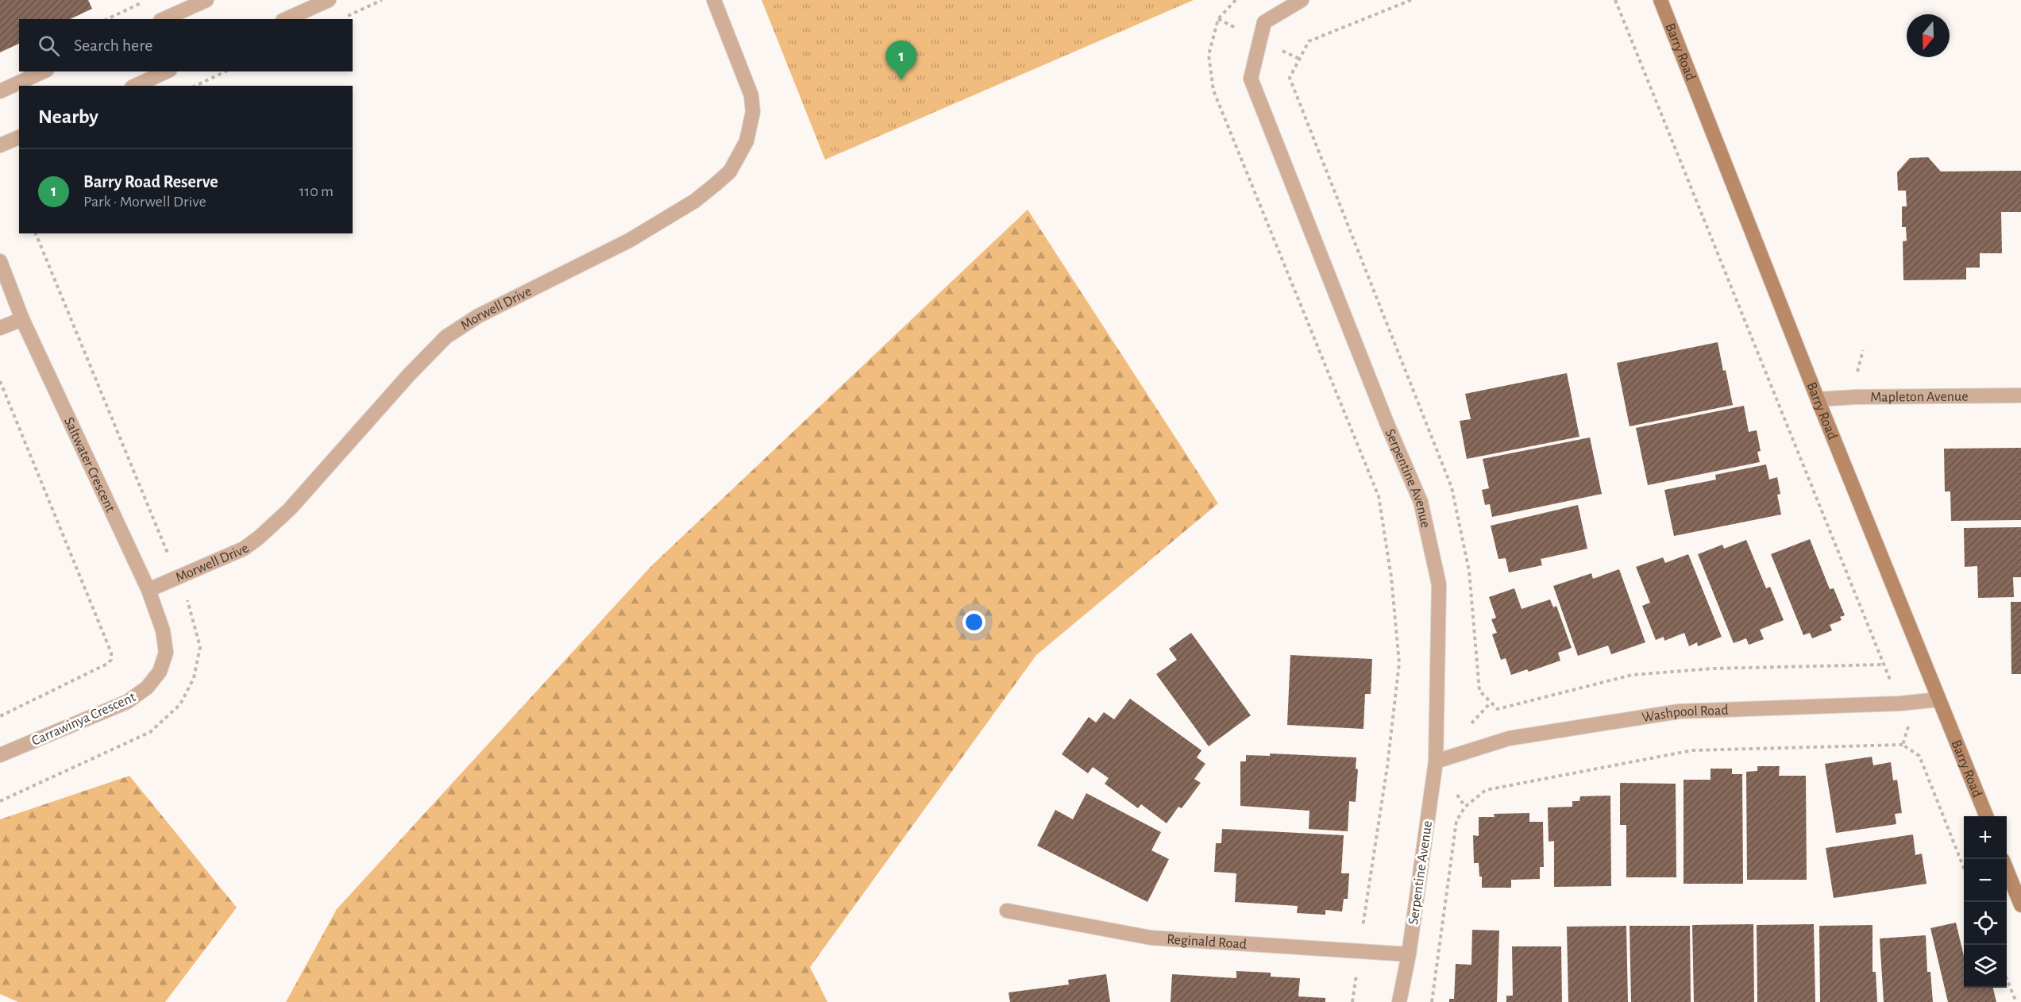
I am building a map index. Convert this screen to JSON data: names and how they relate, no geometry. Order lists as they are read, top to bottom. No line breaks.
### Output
{"streets":{"street":["Barry Road","Morwell Drive","Mapleton Avenue","Saltwater Crescent","Serpentine Avenue","Washpool Road","Carrawinya Crescent","Reginald Road"]},"crossings":[["Barry Road","Mapleton Avenue"],["Barry Road","Washpool Road"],["Morwell Drive","Saltwater Crescent"],["Saltwater Crescent","Carrawinya Crescent"],["Serpentine Avenue","Washpool Road"],["Serpentine Avenue","Reginald Road"]],"north":"bottom","page":{"search":"Search here","pins":"1","heading":"Nearby","list":[{"mark":"1","name":"Barry Road Reserve","note":"Park · Morwell Drive","value":"110 m"}],"map_buttons":["+","−"]}}
